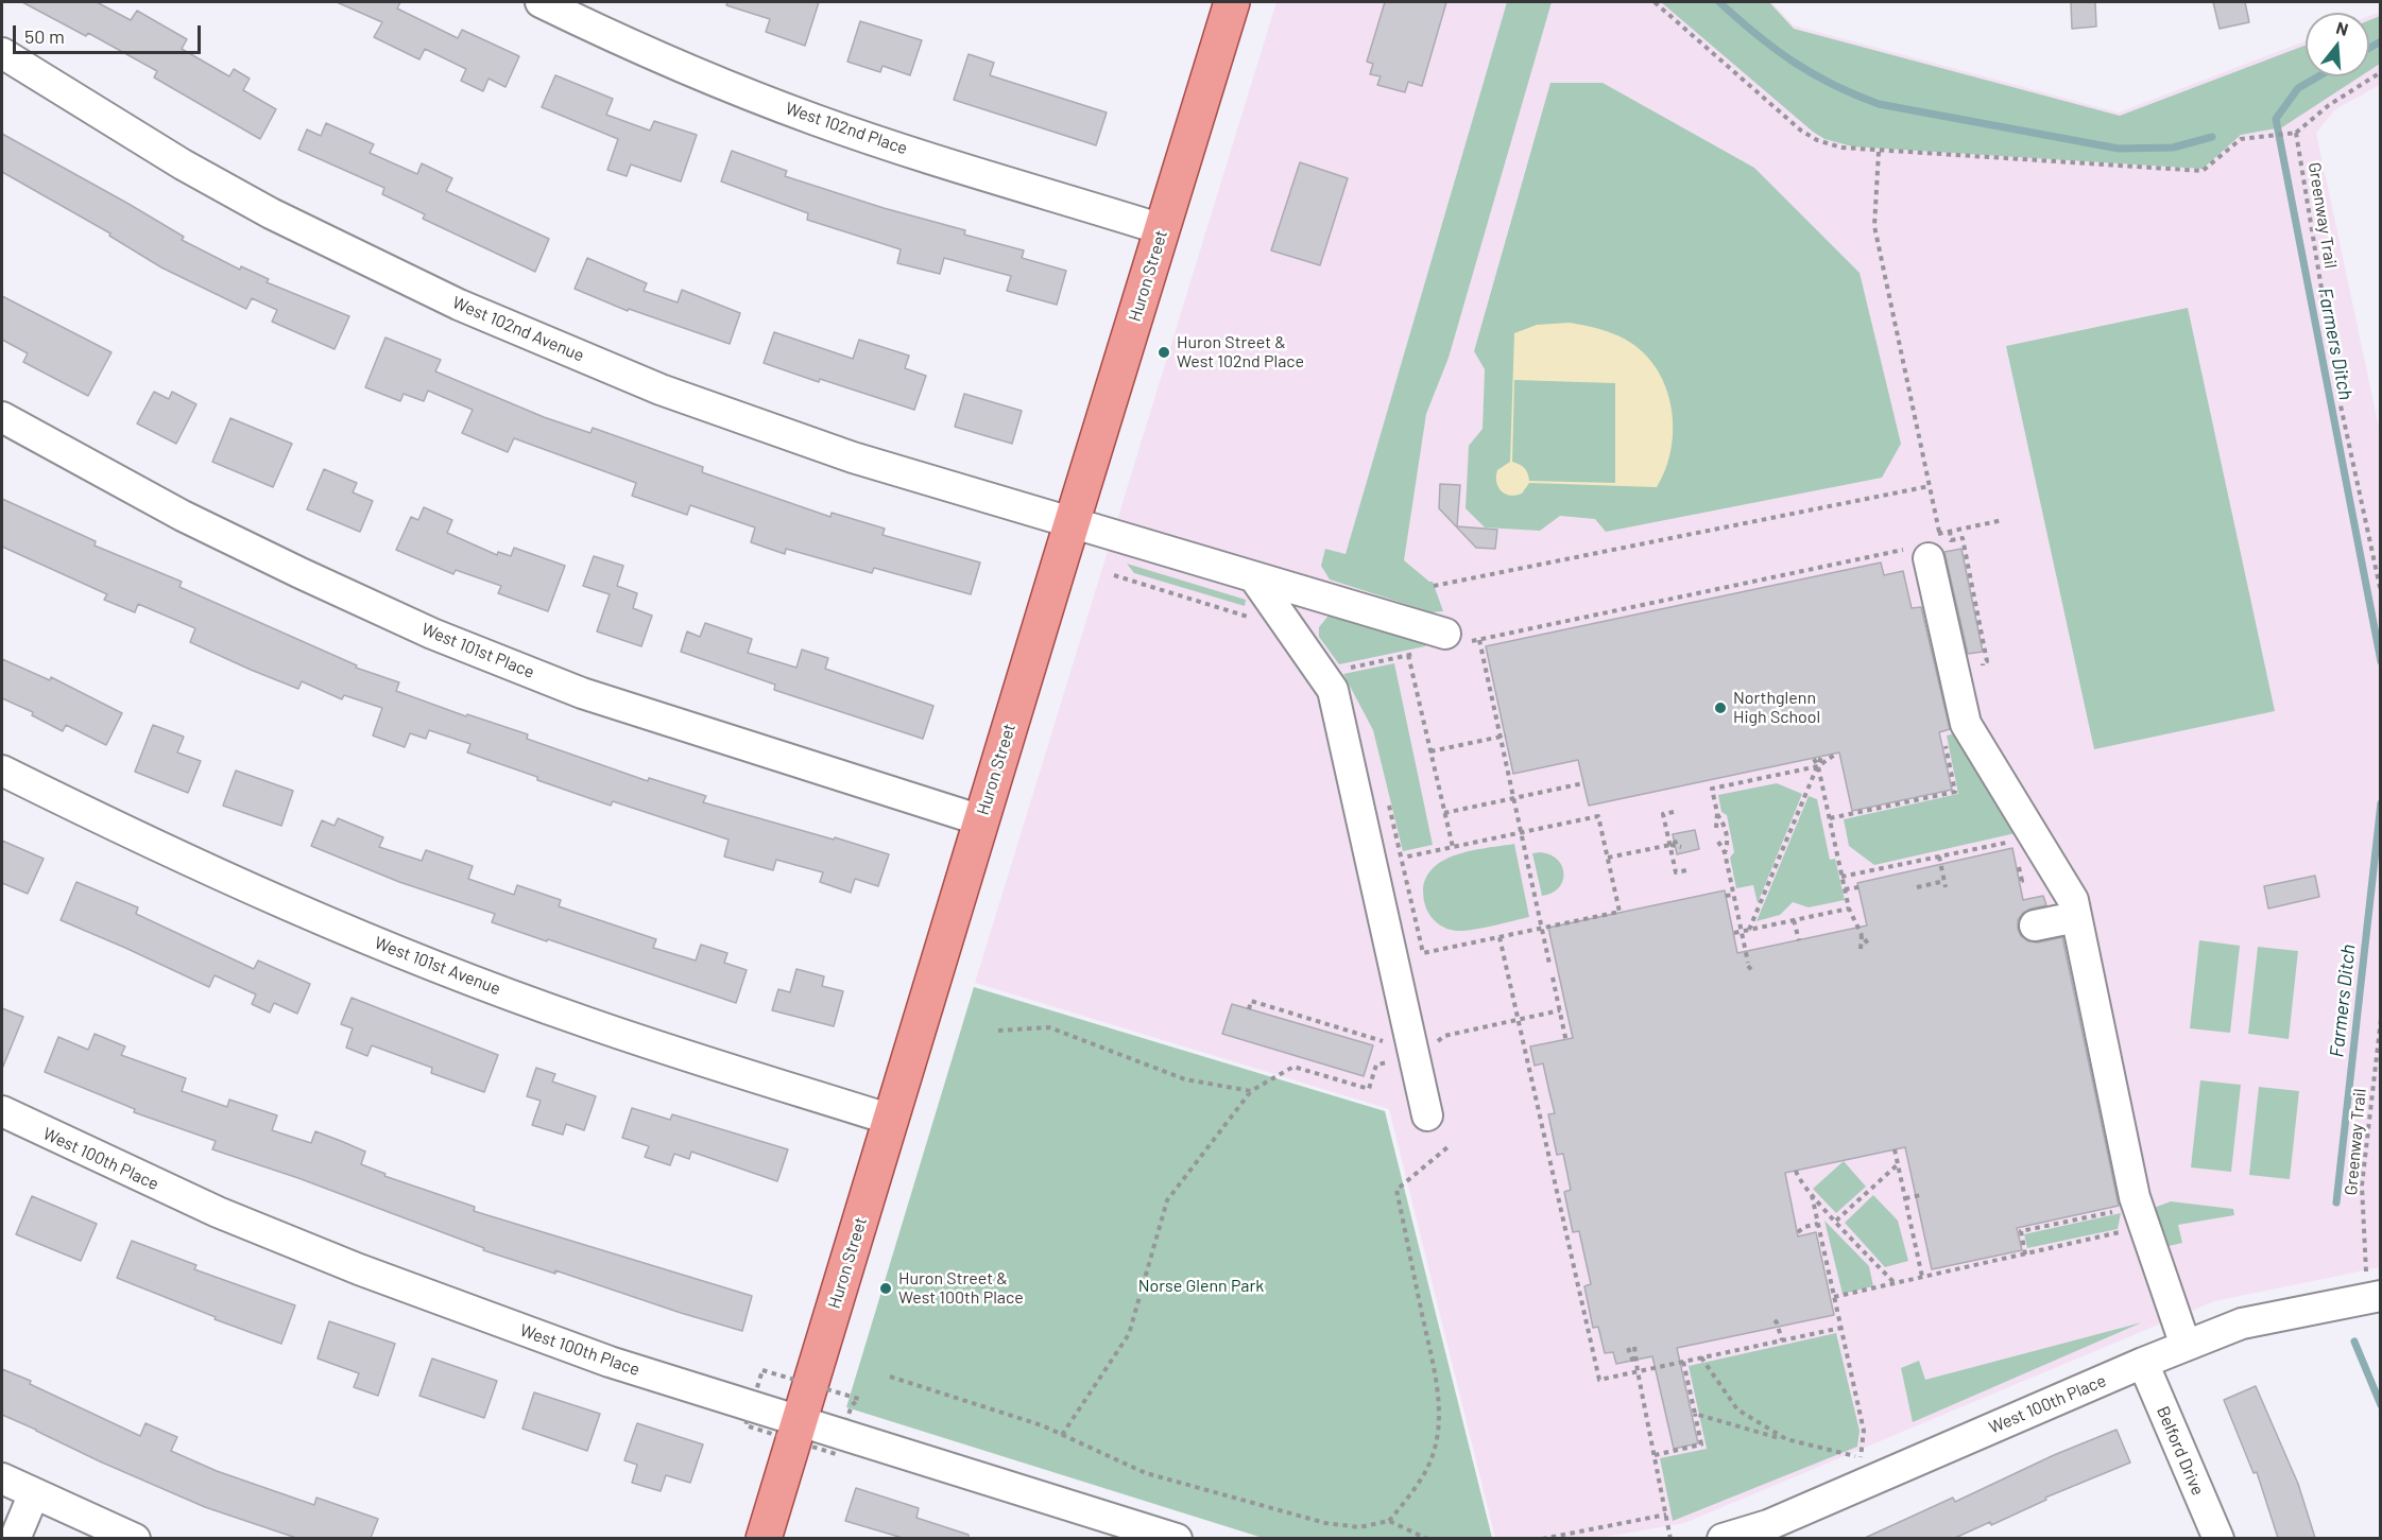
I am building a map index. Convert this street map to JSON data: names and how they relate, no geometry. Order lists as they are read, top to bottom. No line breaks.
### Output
{"streets":{"main road":["Huron Street"],"street":["West 102nd Place","West 102nd Avenue","West 101st Place","West 101st Avenue","West 100th Place","Belford Drive"],"path":["Greenway Trail"]},"crossings":[["West 102nd Place","Huron Street"],["Huron Street","West 102nd Avenue"],["Huron Street","West 101st Place"],["Huron Street","West 101st Avenue"],["Huron Street","West 100th Place"],["West 100th Place","Belford Drive"]],"water":["Farmers Ditch"],"parks":["Norse Glenn Park"],"places":["Huron Street & West 102nd Place","Northglenn High School","Huron Street & West 100th Place"],"scale_bar":"50 m","north":"top"}
